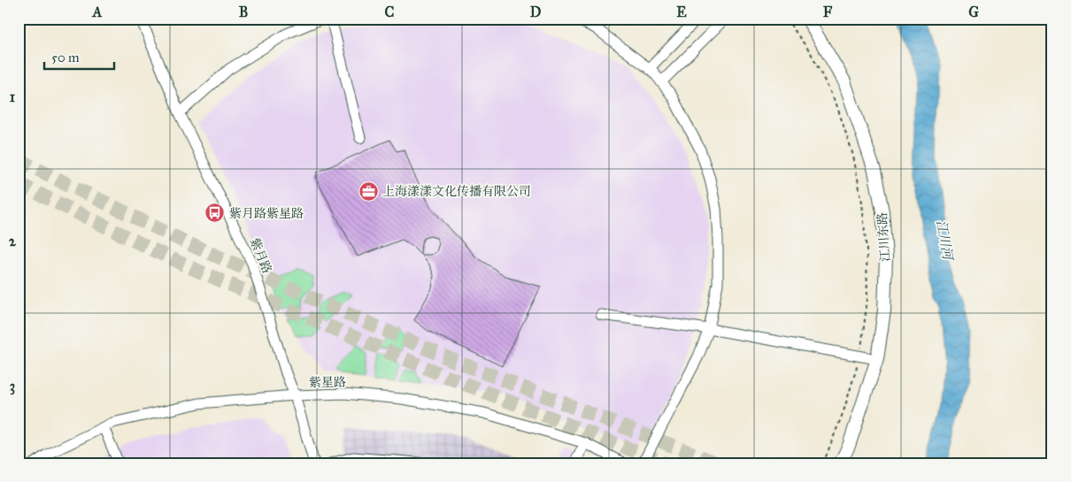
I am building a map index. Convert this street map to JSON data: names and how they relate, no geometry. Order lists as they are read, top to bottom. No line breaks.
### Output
{"streets":{"main road":["江川东路"],"street":["紫月路","紫星路"]},"crossings":[["紫月路","紫星路"]],"water":["江川河"],"places":{"office":["上海漾漾文化传播有限公司"],"bus stop":["紫月路紫星路"]},"scale_bar":"50 m","grid":{"columns":["A","B","C","D","E","F","G"],"rows":["1","2","3"]}}
